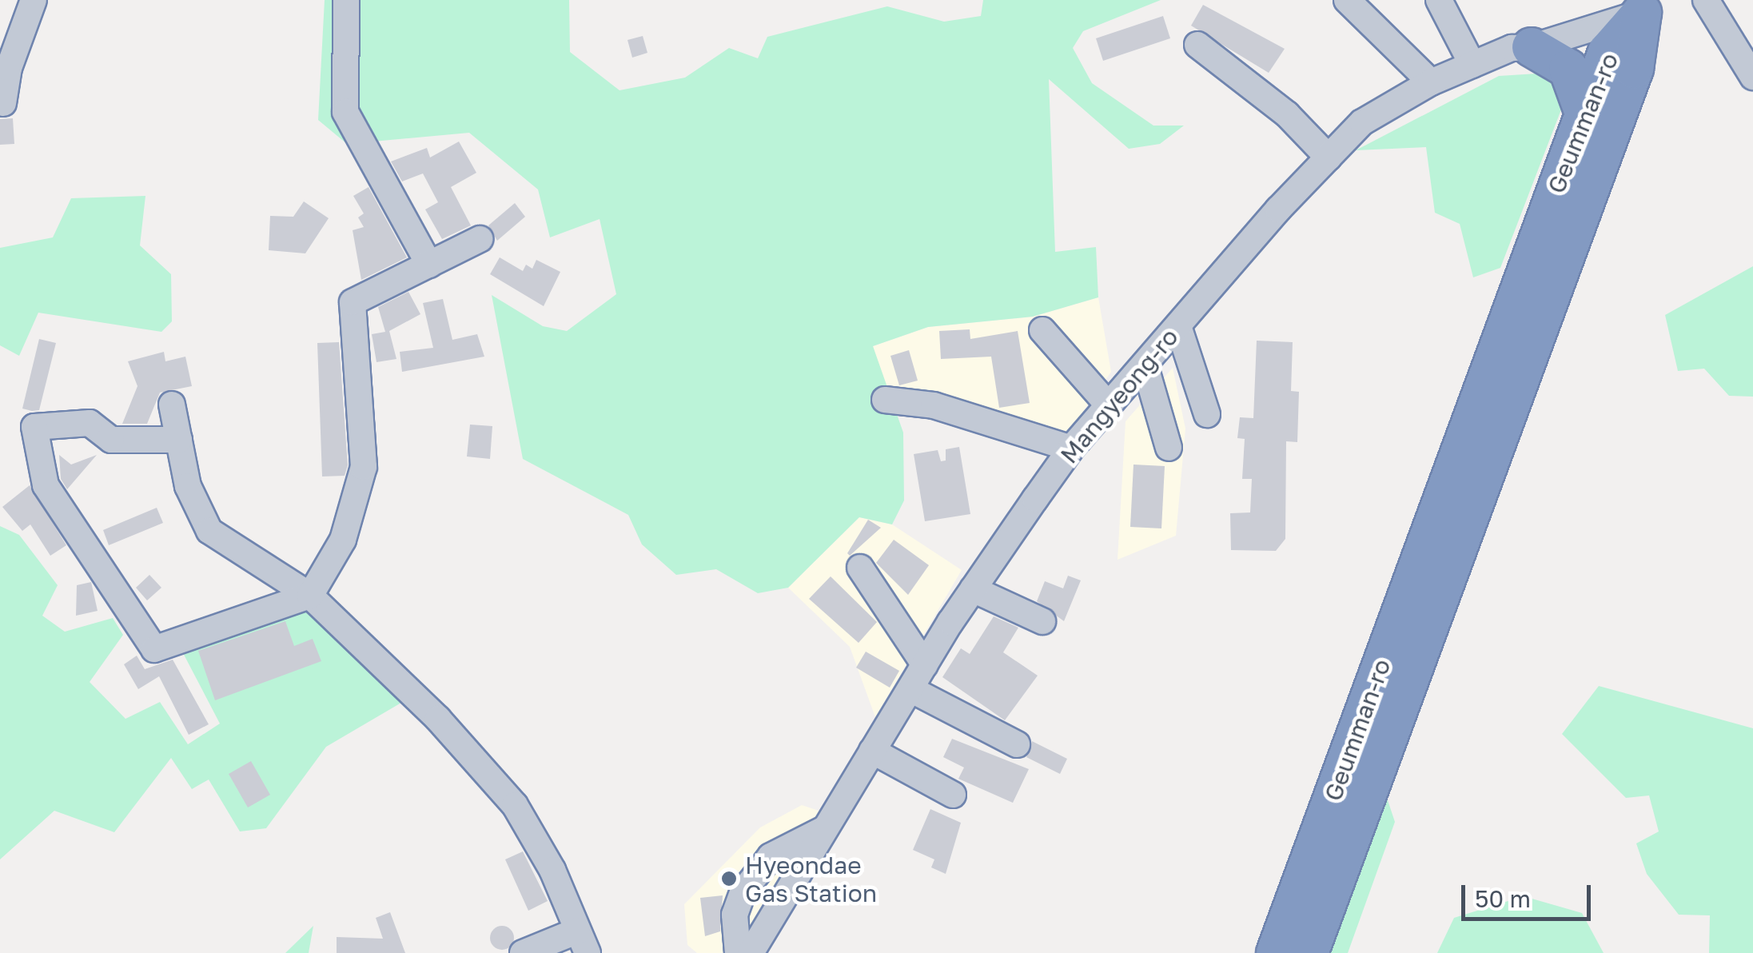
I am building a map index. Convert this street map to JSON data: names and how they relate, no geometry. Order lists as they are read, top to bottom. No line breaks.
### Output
{"streets":{"highway":["Geumman-ro"],"street":["Mangyeong-ro"]},"crossings":[["Geumman-ro","Mangyeong-ro"]],"places":["Hyeondae Gas Station"],"scale_bar":"50 m"}
